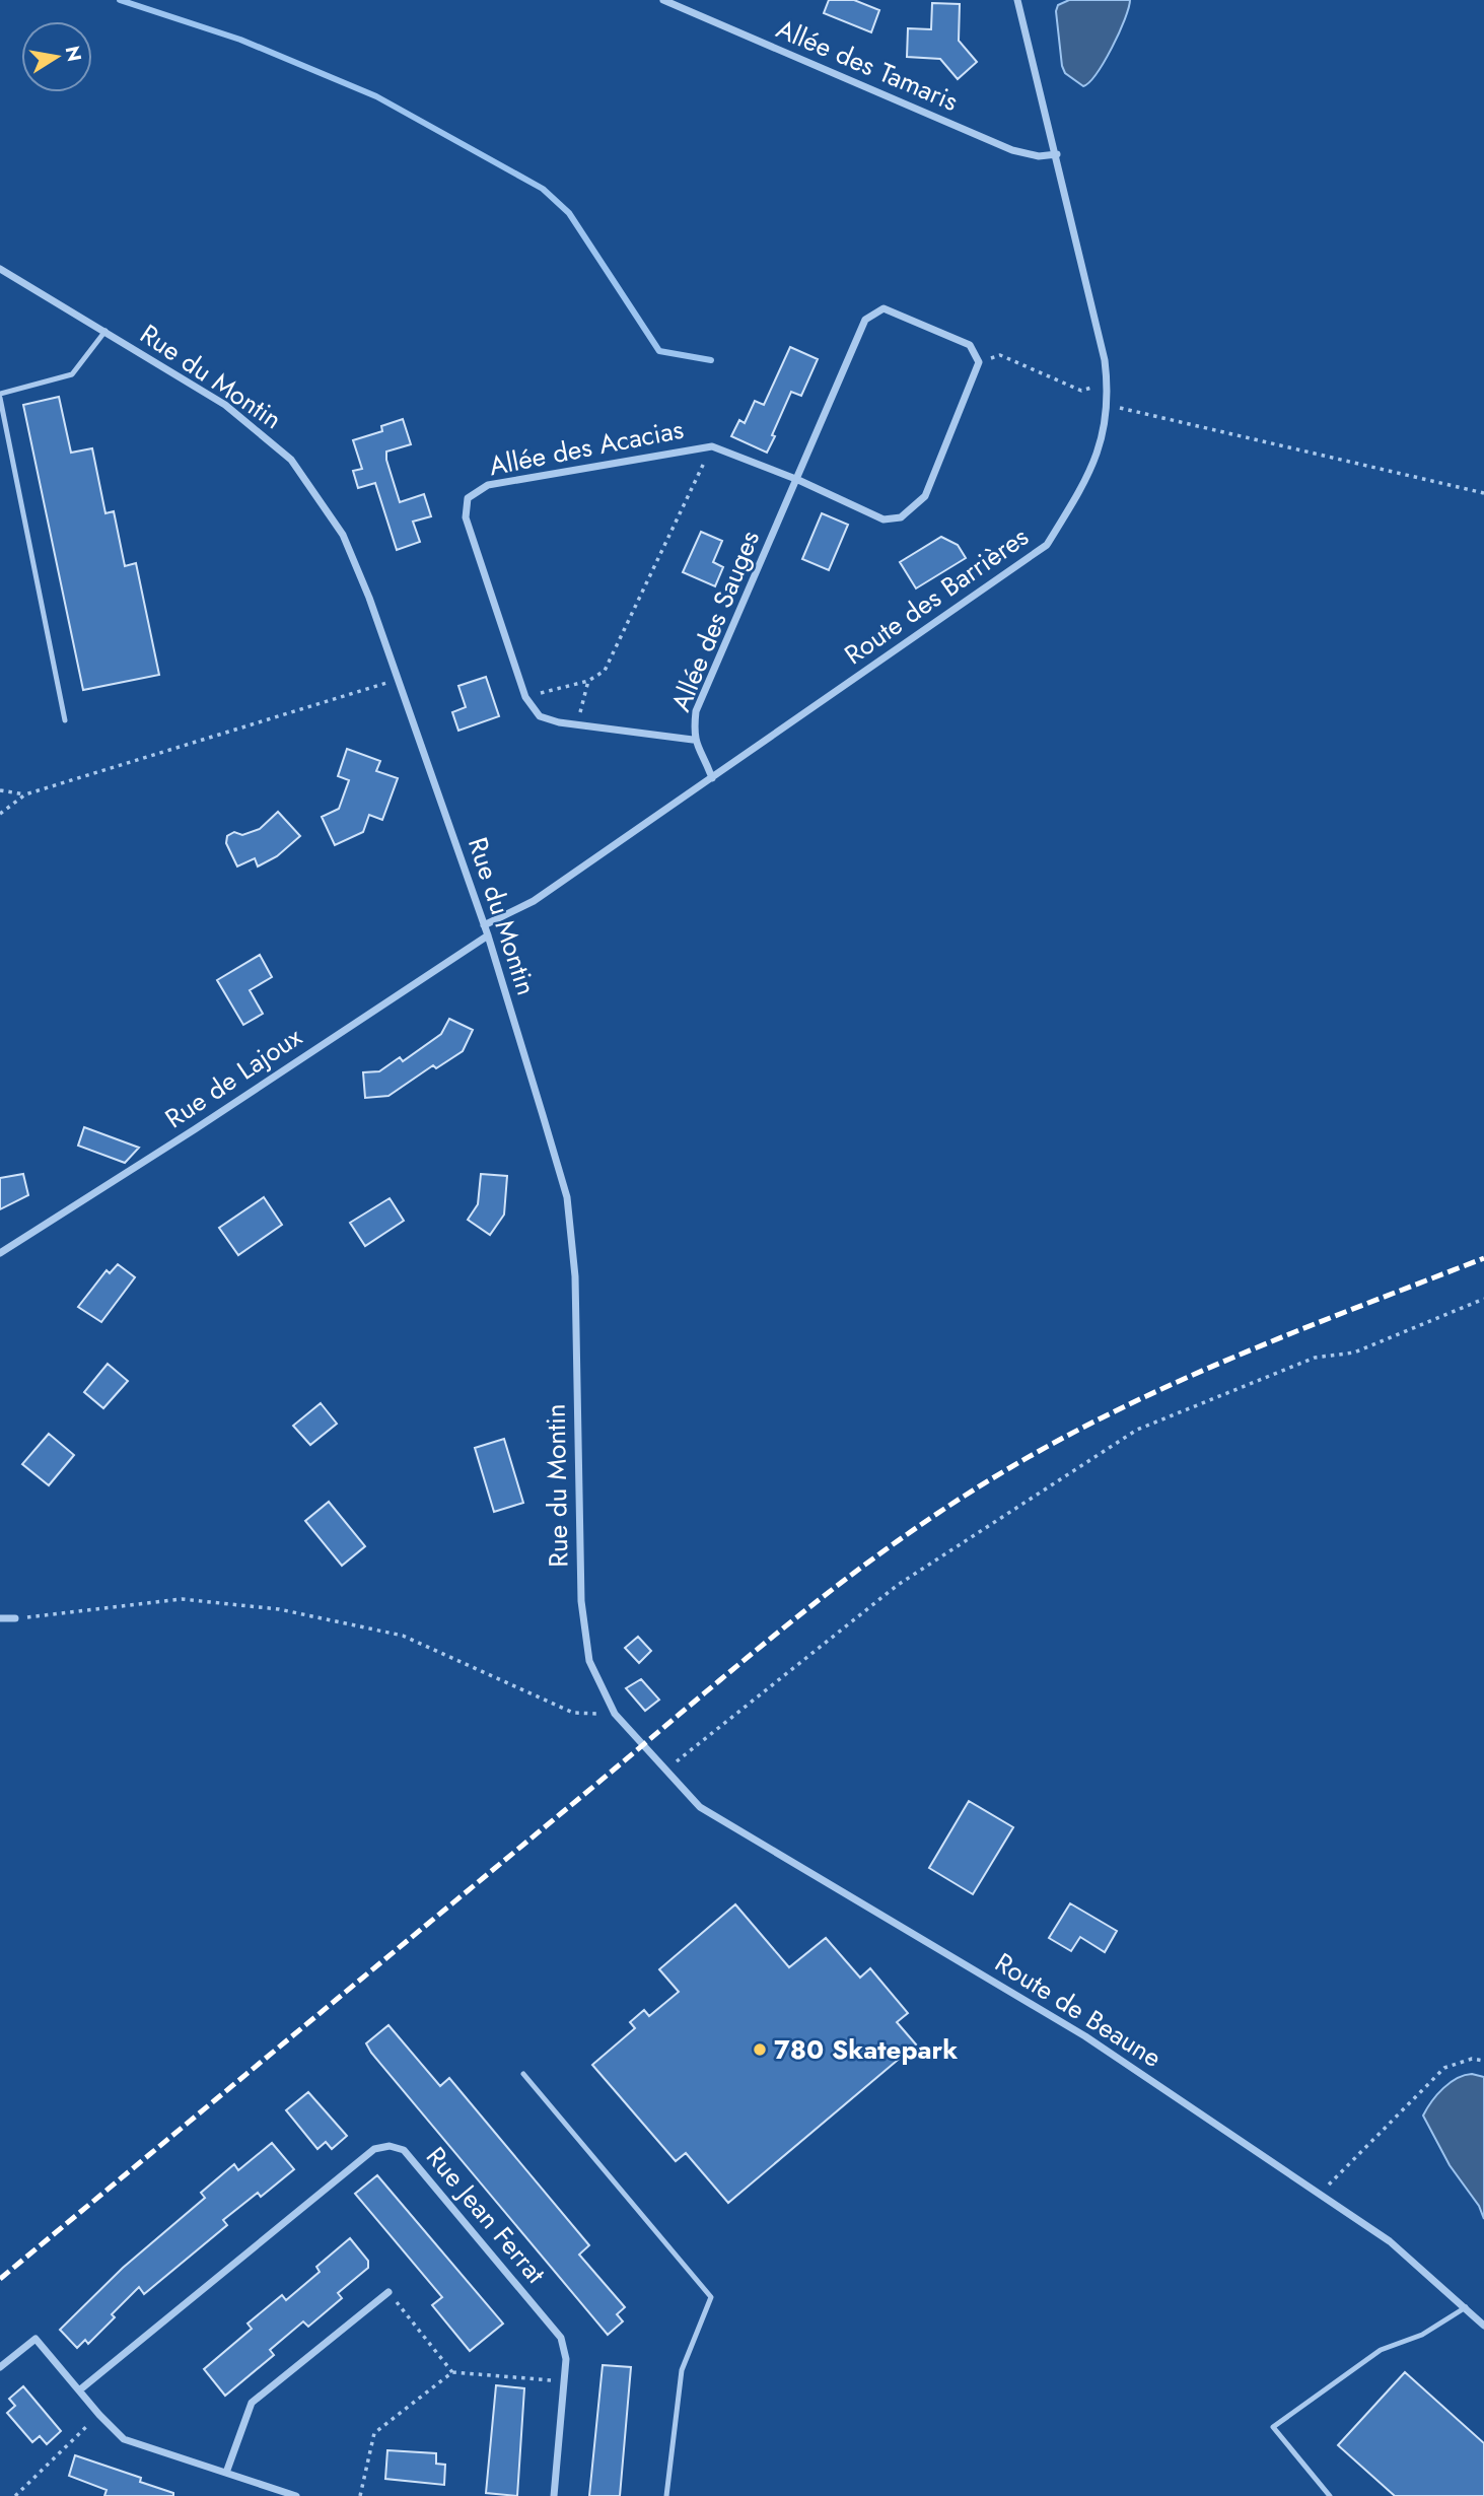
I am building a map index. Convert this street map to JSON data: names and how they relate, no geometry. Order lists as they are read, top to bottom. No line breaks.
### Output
{"streets":{"street":["Allée des Tamaris","Rue du Montin","Allée des Acacias","Route des Barrières","Allée des Sauges","Rue de Lajoux","Route de Beaune","Rue Jean Ferrat"]},"crossings":[["Allée des Tamaris","Route des Barrières"],["Rue du Montin","Route des Barrières"],["Rue du Montin","Rue de Lajoux"],["Rue du Montin","Route de Beaune"],["Allée des Acacias","Allée des Sauges"],["Route des Barrières","Allée des Sauges"]],"places":["780 Skatepark"],"north":"right"}
